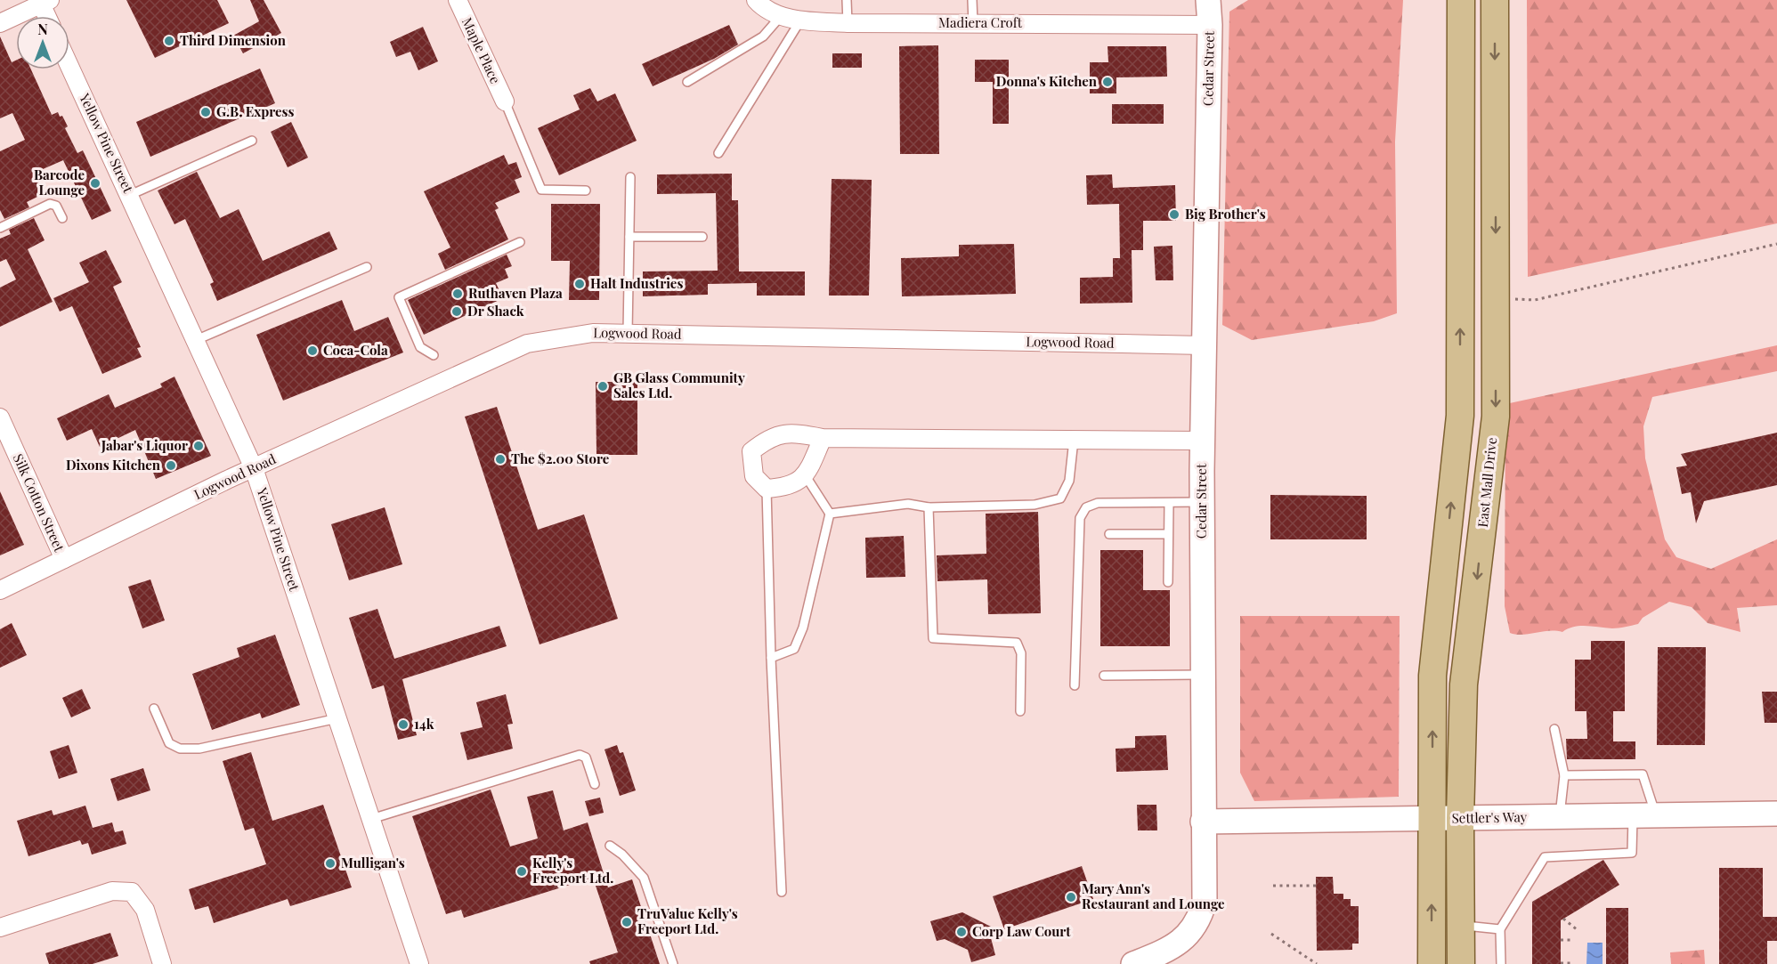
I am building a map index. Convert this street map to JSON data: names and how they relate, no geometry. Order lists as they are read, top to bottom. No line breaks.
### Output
{"streets":{"main road":["Cedar Street","East Mall Drive","Settler's Way"],"street":["Madiera Croft","Maple Place","Yellow Pine Street","Logwood Road","Silk Cotton Street"]},"crossings":[["Madiera Croft","Cedar Street"],["Cedar Street","Logwood Road"],["Cedar Street","Settler's Way"],["Yellow Pine Street","Logwood Road"],["Logwood Road","Silk Cotton Street"],["East Mall Drive","Settler's Way"]],"places":["Third Dimension","Donna's Kitchen","G.B. Express","Barcode Lounge","Big Brother's","Halt Industries","Ruthaven Plaza","Dr Shack","Coca-Cola","GB Glass Community Sales Ltd.","Jabar's Liquor","The $2.00 Store","Dixons Kitchen","14k","Mulligan's","Kelly's Freeport Ltd.","Mary Ann's Restaurant and Lounge","TruValue Kelly's Freeport Ltd.","Corp Law Court"],"north":"top"}
